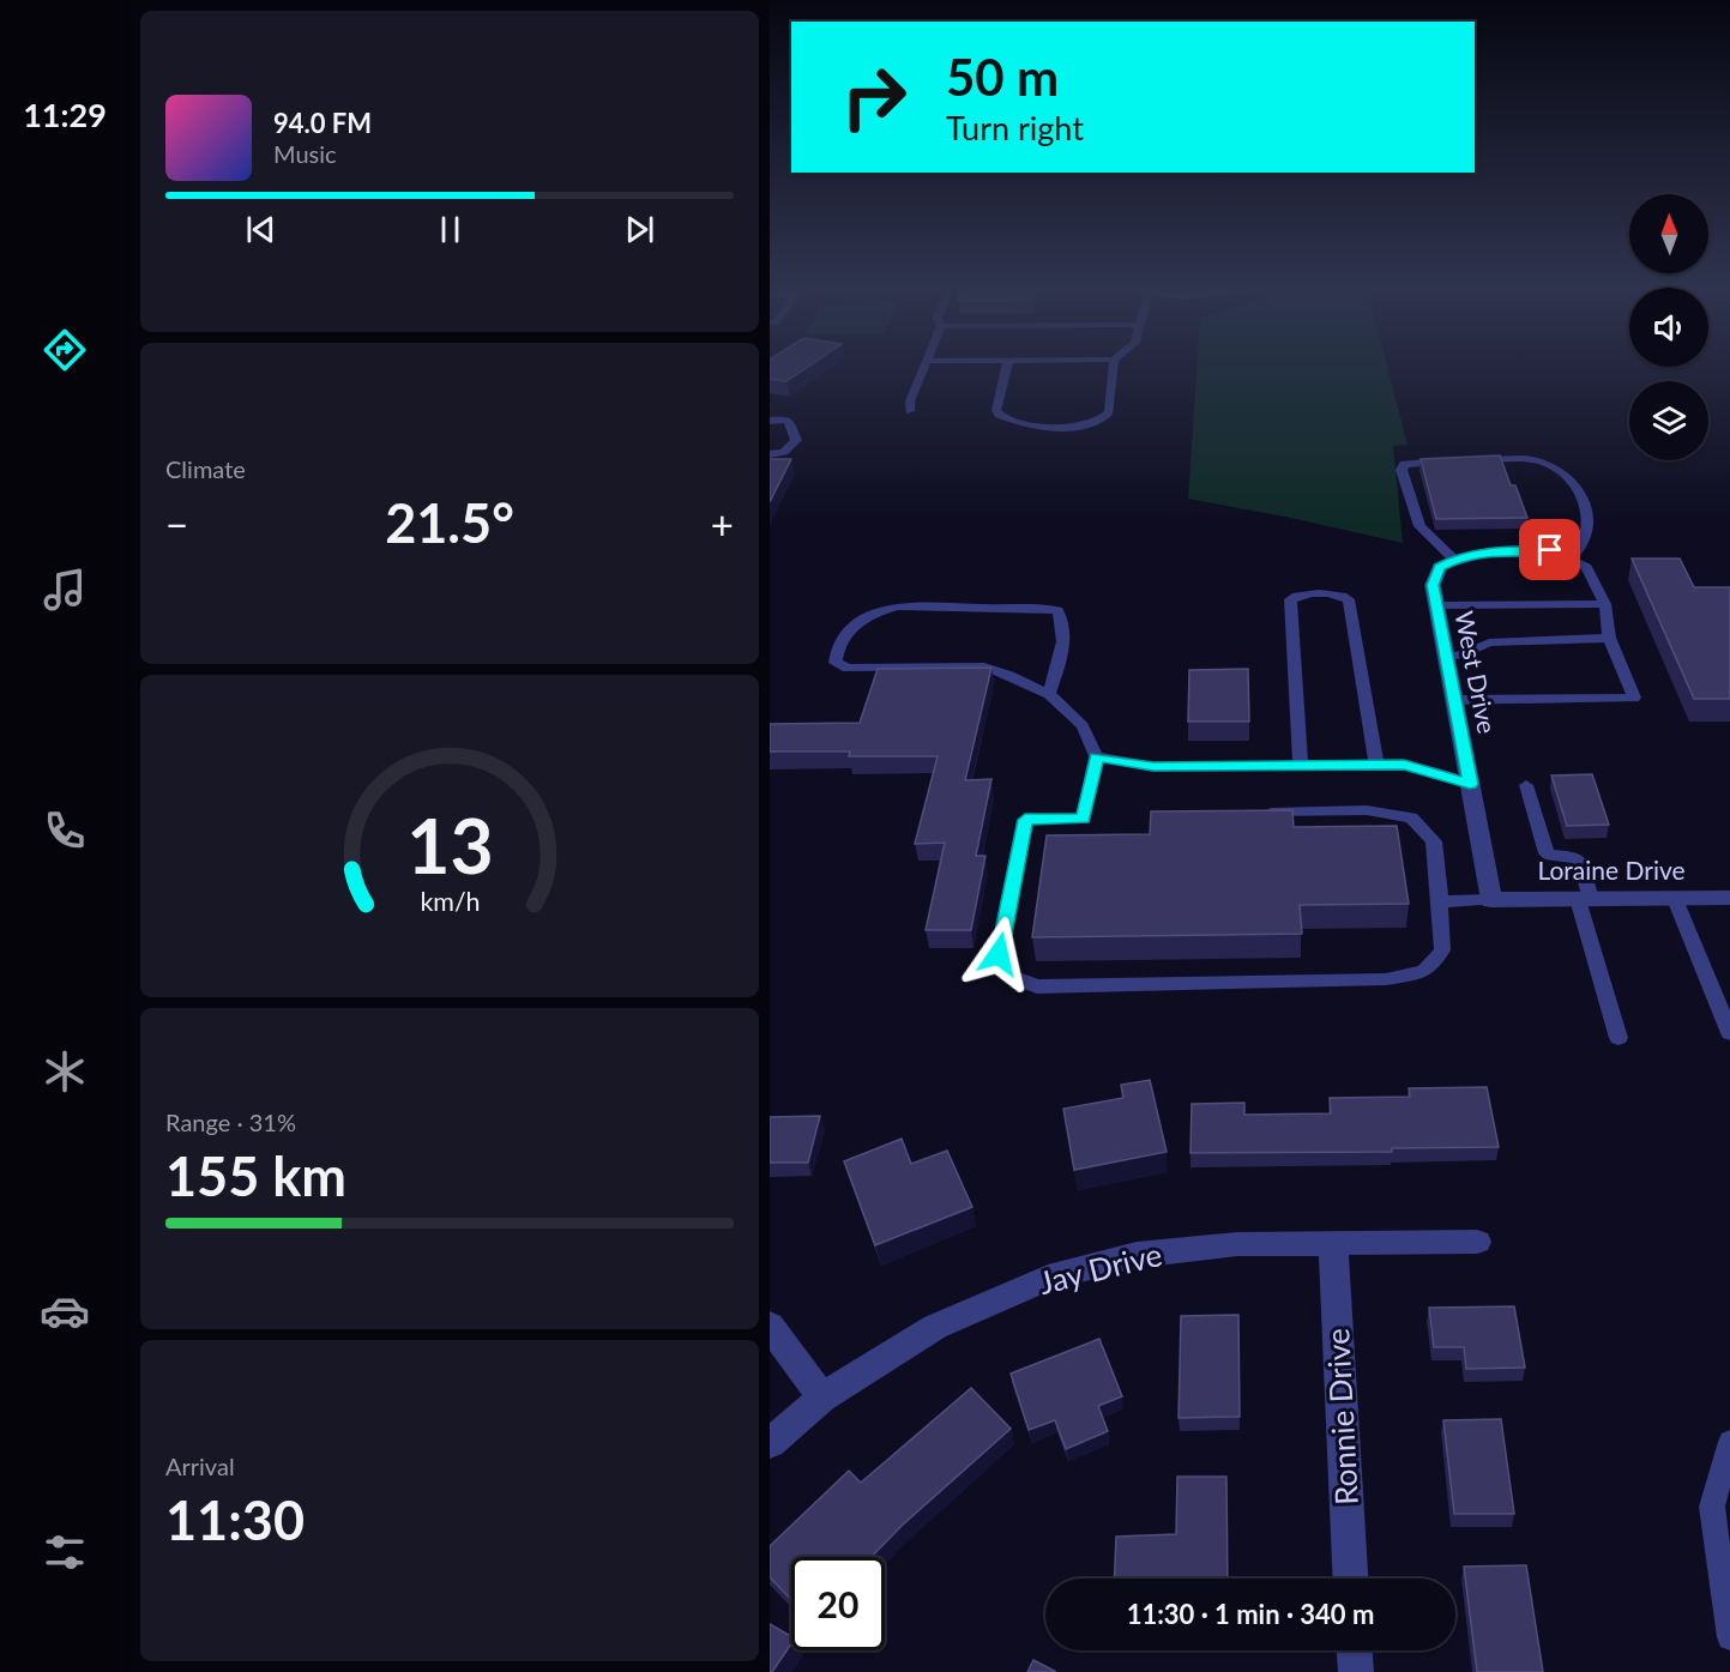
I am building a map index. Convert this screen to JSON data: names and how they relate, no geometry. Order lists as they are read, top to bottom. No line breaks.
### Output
{"streets":{"street":["West Drive","Loraine Drive","Jay Drive","Ronnie Drive"]},"crossings":[["West Drive","Loraine Drive"],["Jay Drive","Ronnie Drive"]],"north":"top","page":{"tabs":"11:29","turn":["50 m","Turn right"],"song":["94.0 FM","Music"],"tile":["Climate",["Range · 31%","155 km"],["Arrival","11:30"]],"heat":["−","21.5°","+"],"limit":"20","trip":"11:30 · 1 min · 340 m","gauge":["13","km/h"]}}
